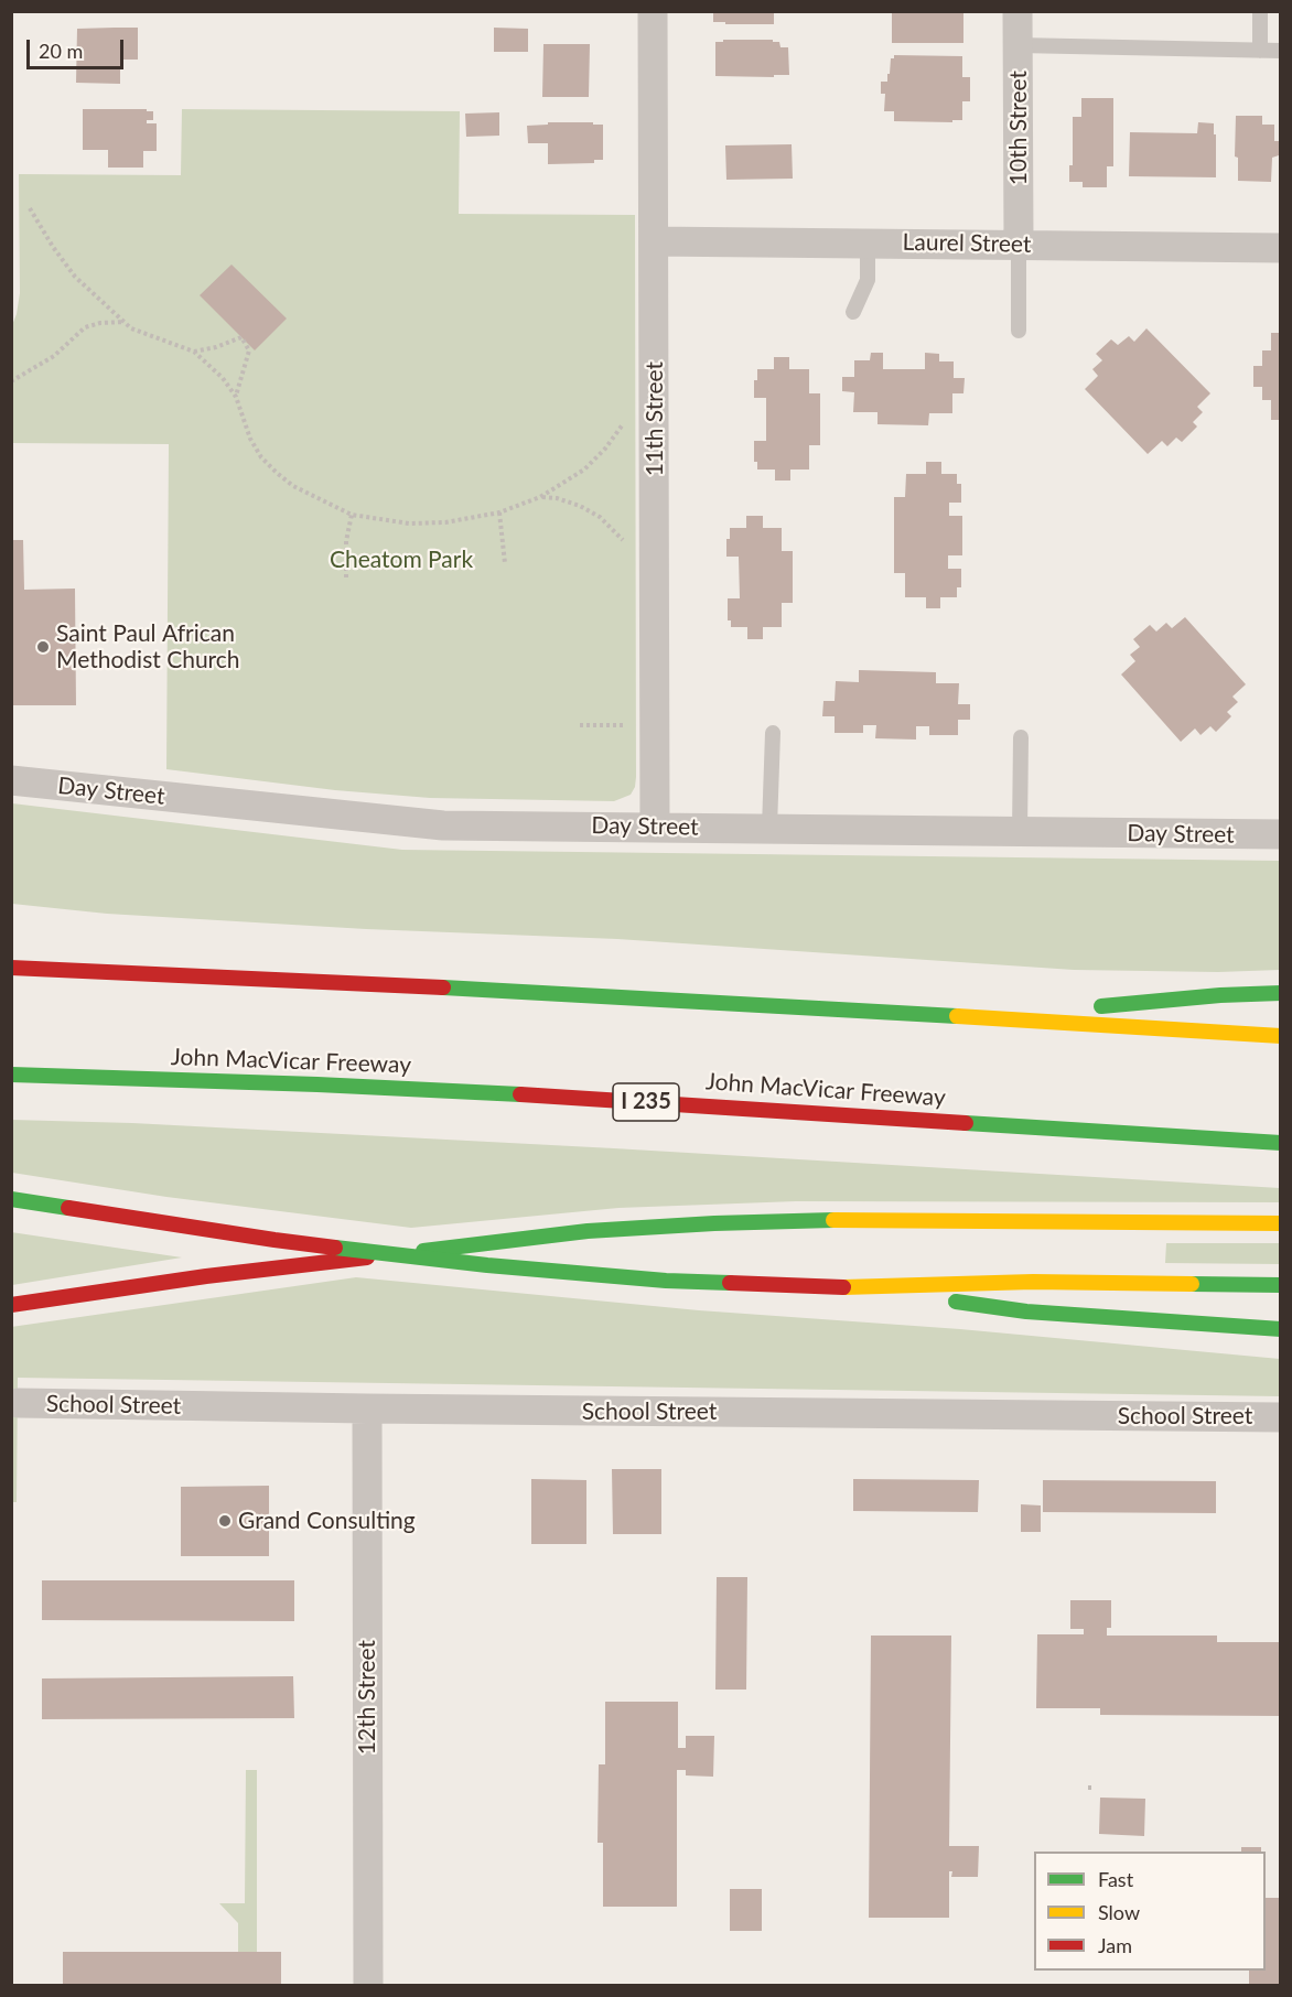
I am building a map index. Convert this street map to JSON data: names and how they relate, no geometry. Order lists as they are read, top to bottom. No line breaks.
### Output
{"streets":{"highway":["John MacVicar Freeway","I 235"],"street":["10th Street","Laurel Street","11th Street","Day Street","School Street","12th Street"]},"crossings":[["10th Street","Laurel Street"],["Laurel Street","11th Street"],["11th Street","Day Street"],["School Street","12th Street"]],"parks":["Cheatom Park"],"places":["Saint Paul African Methodist Church","Grand Consulting"],"legend":["Fast","Slow","Jam"],"scale_bar":"20 m"}
